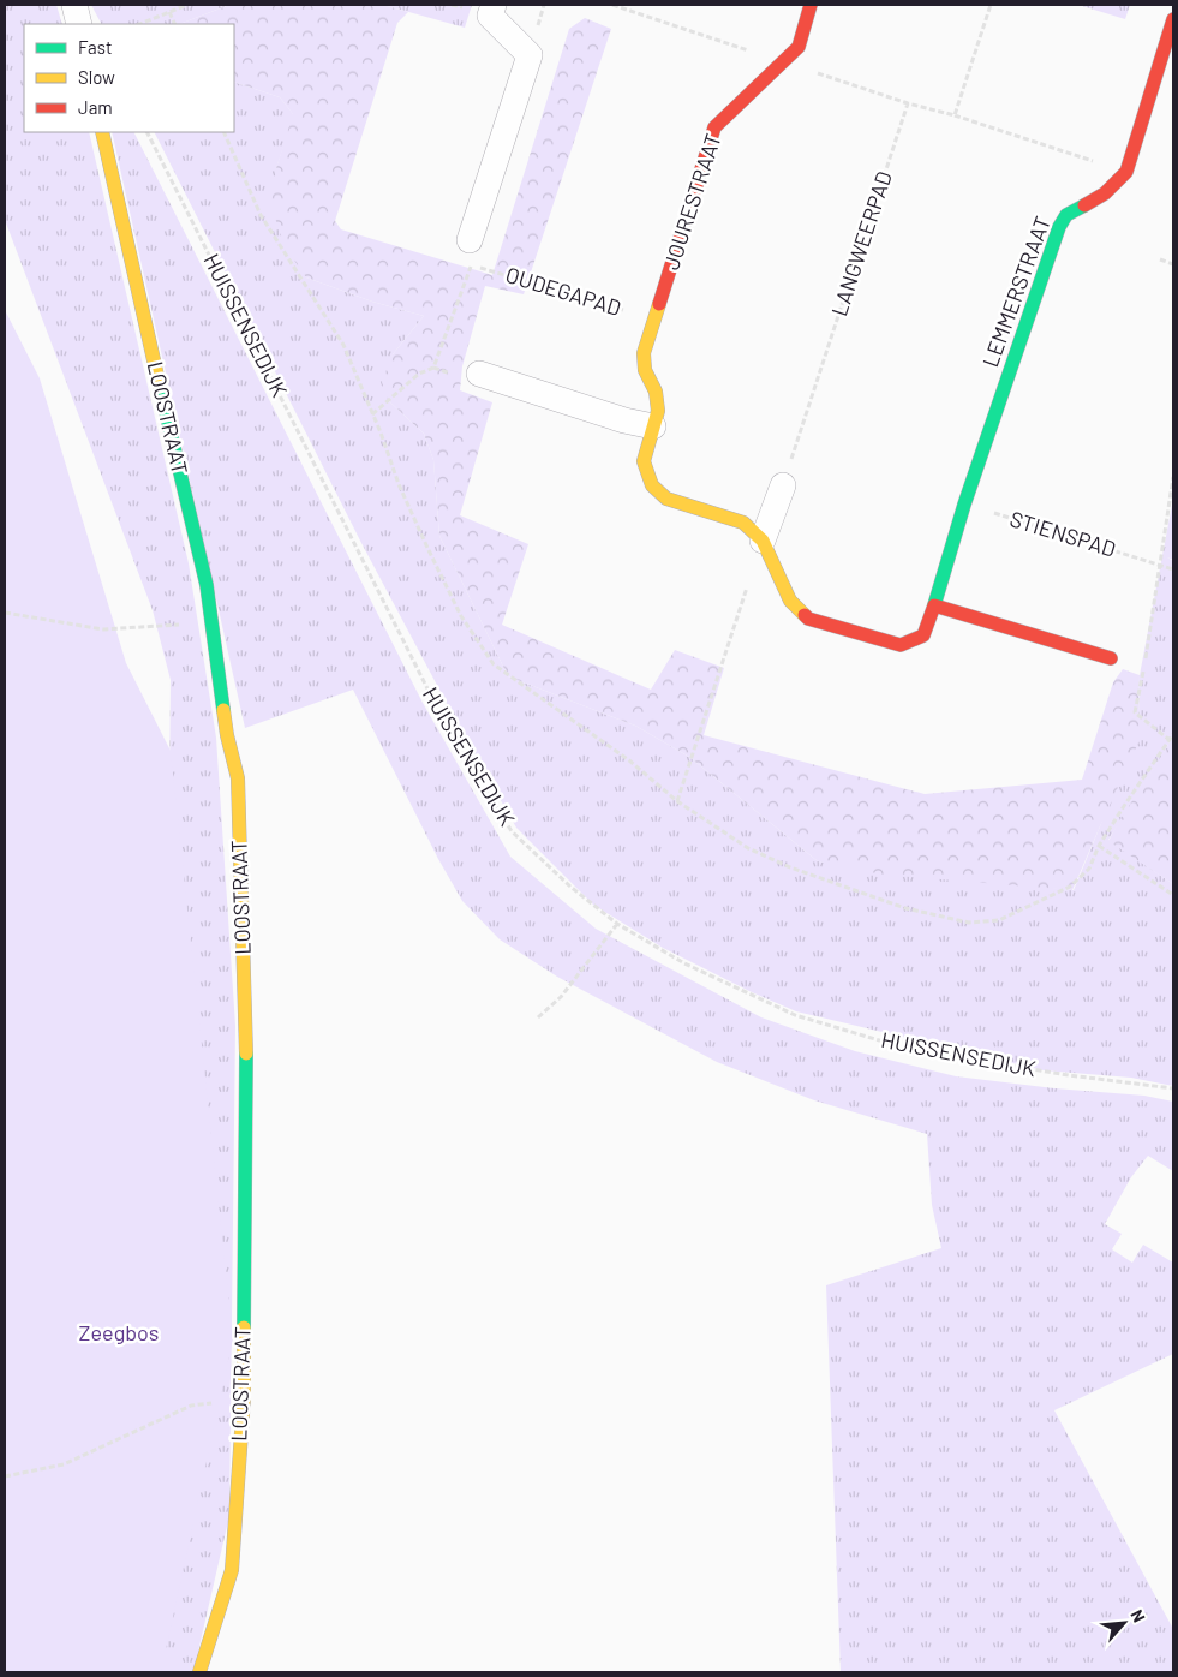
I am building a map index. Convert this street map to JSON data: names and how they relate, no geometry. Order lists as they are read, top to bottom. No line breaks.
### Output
{"streets":{"street":["JOURESTRAAT","LEMMERSTRAAT","LOOSTRAAT"],"path":["LANGWEERPAD","OUDEGAPAD","HUISSENSEDIJK","STIENSPAD"]},"crossings":[["JOURESTRAAT","OUDEGAPAD"],["JOURESTRAAT","LEMMERSTRAAT"],["LEMMERSTRAAT","STIENSPAD"]],"parks":["Zeegbos"],"legend":["Fast","Slow","Jam"],"north":"top right"}
